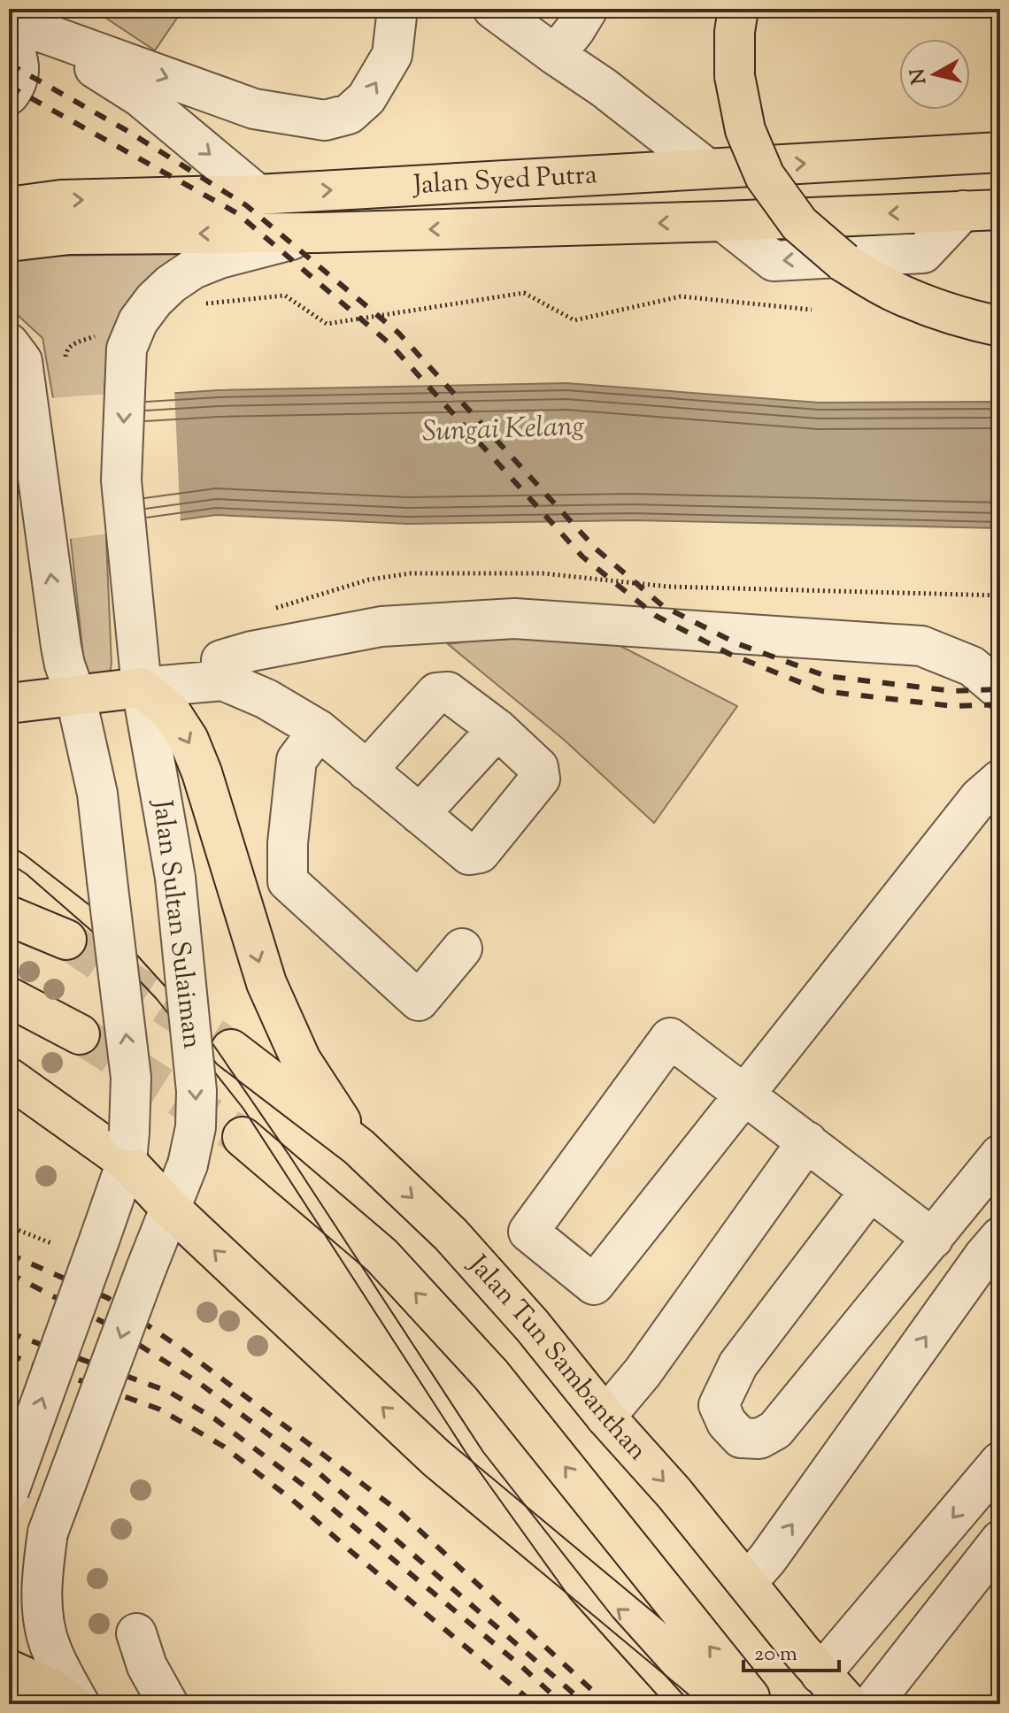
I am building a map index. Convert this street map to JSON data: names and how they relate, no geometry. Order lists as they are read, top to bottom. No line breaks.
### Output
{"streets":{"main road":["Jalan Syed Putra","Jalan Tun Sambanthan"],"street":["Jalan Sultan Sulaiman"]},"crossings":[["Jalan Syed Putra","Jalan Sultan Sulaiman"]],"water":["Sungai Kelang"],"scale_bar":"20 m","north":"left"}
